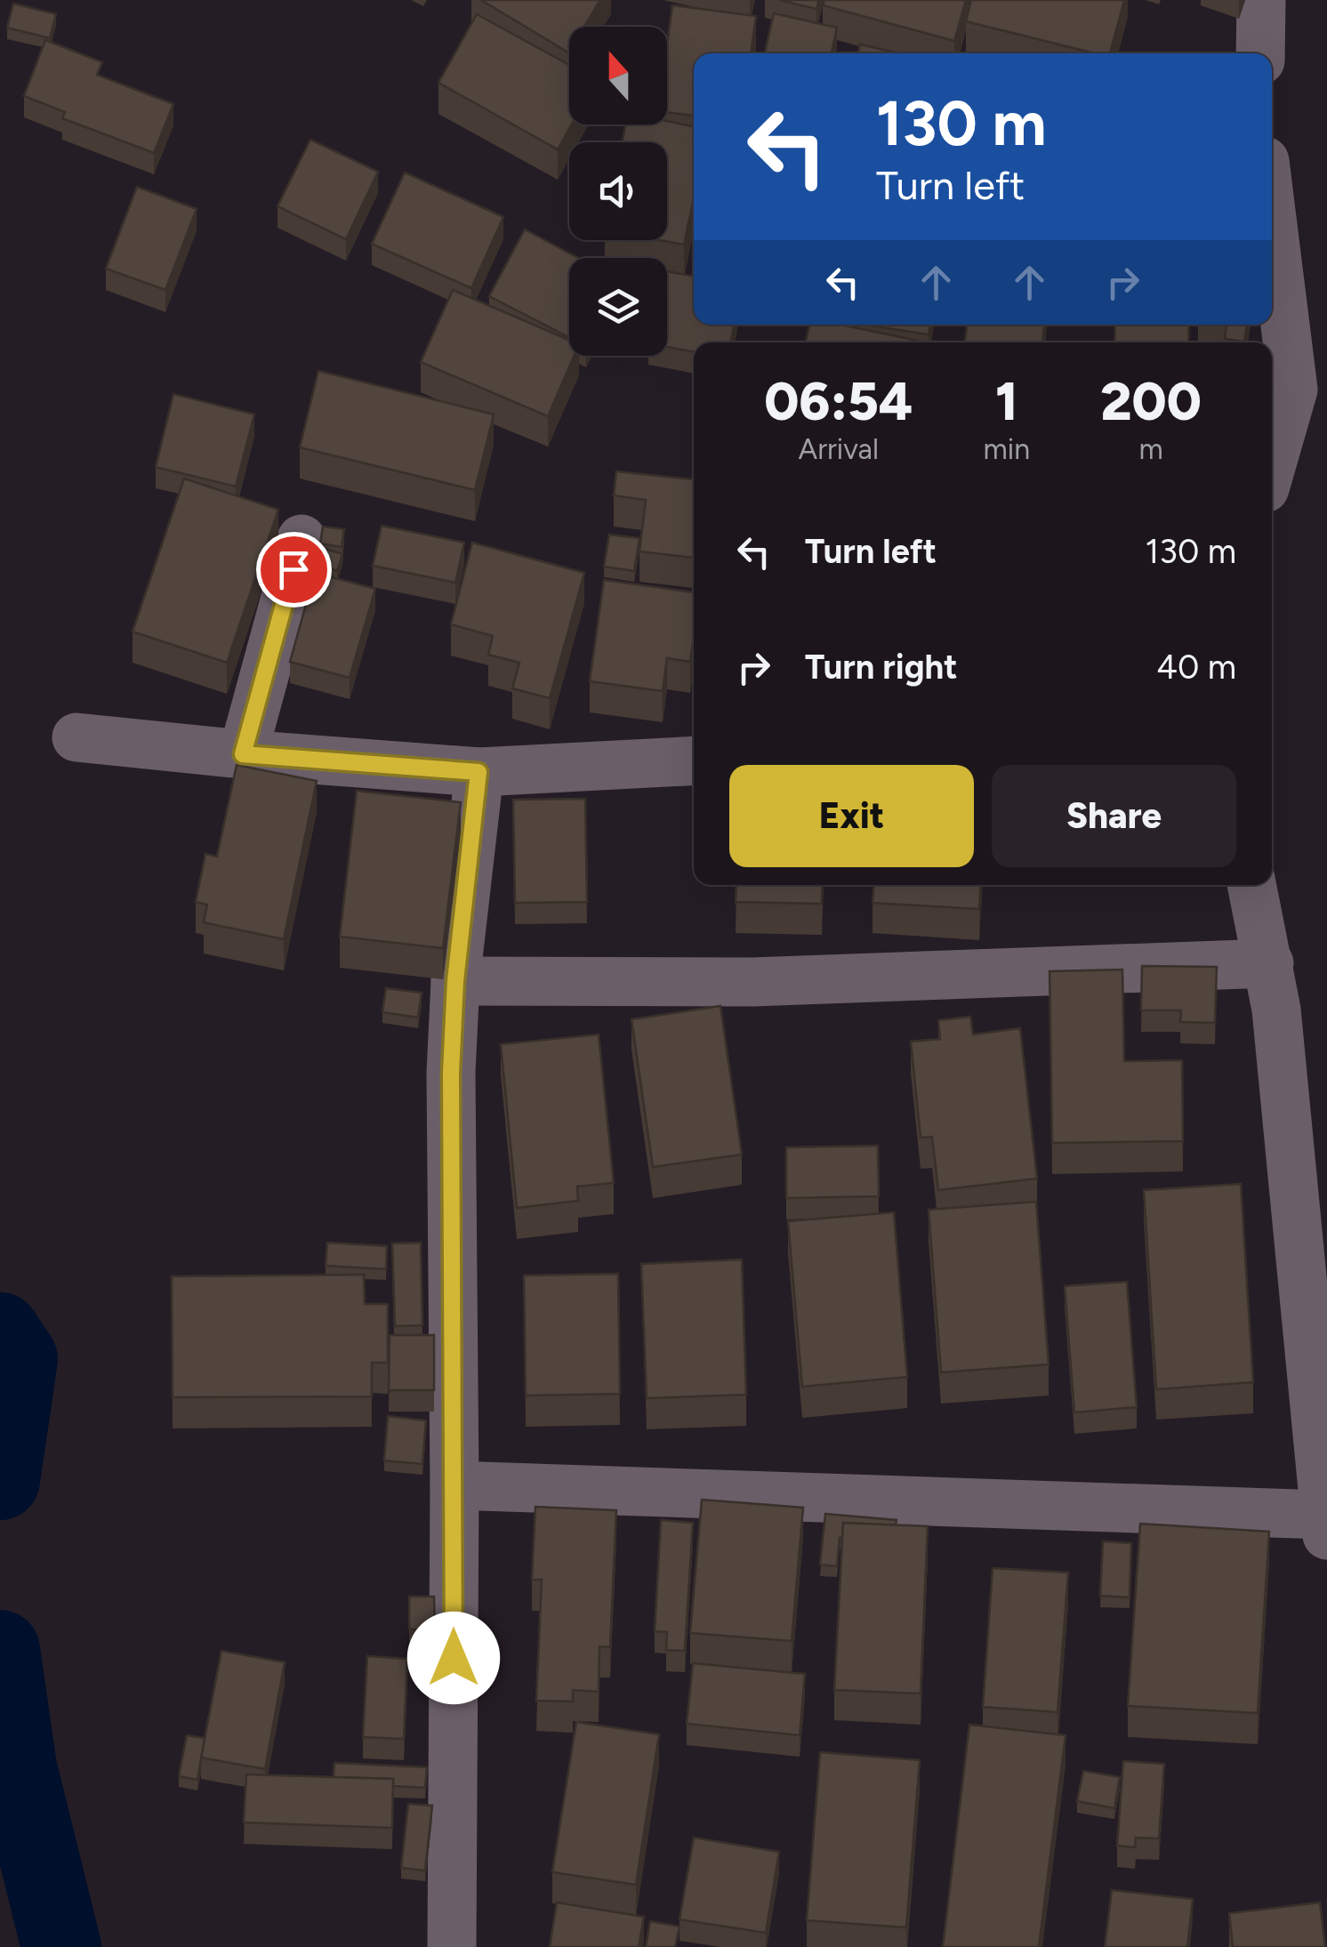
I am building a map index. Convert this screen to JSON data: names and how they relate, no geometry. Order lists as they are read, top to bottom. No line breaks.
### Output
{"north":"top","page":{"turn":["130 m","Turn left"],"eta":["06:54","Arrival","1","min","200","m"],"list":[{"name":"Turn left","value":"130 m"},{"name":"Turn right","value":"40 m"}],"buttons":["Exit","Share"]}}
